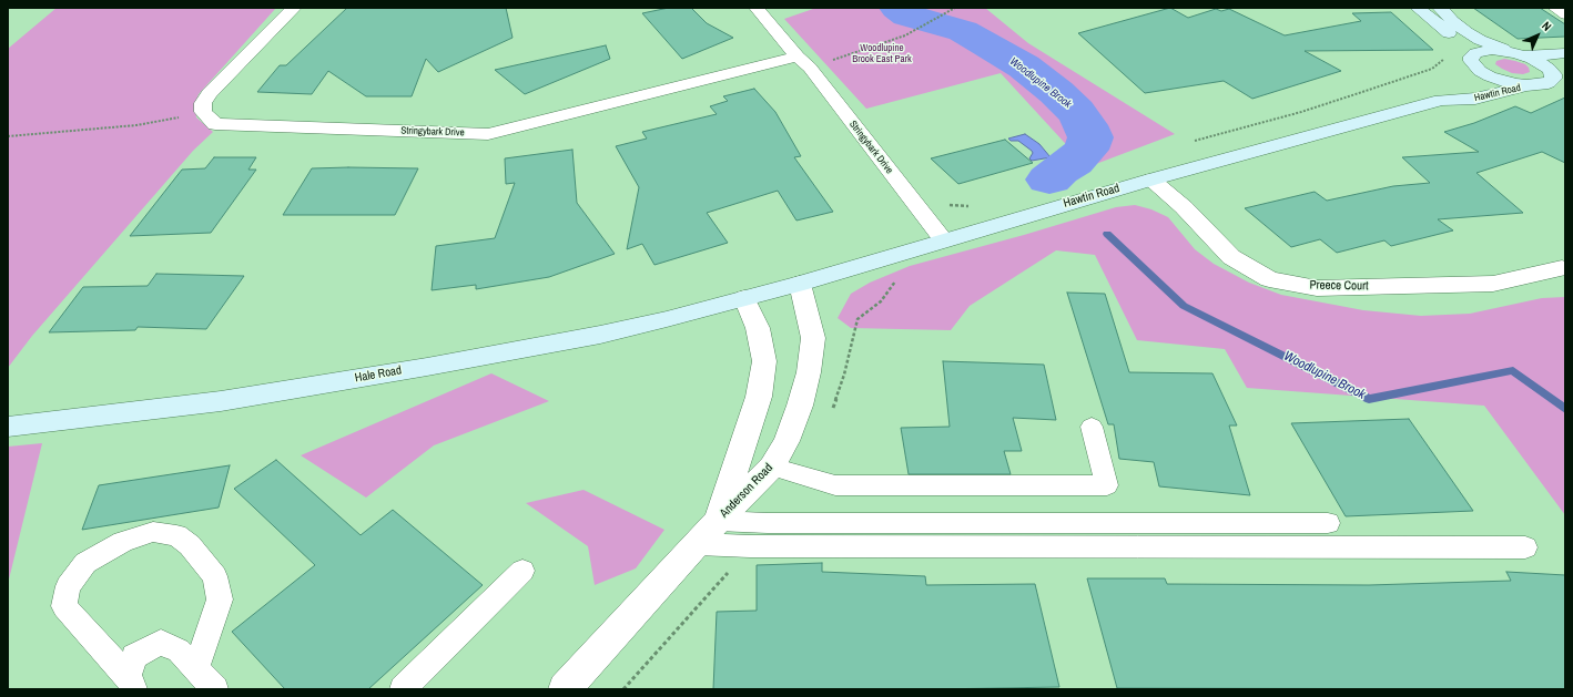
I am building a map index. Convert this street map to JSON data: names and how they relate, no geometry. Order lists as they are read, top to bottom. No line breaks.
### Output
{"streets":{"main road":["Hawtin Road","Hale Road"],"street":["Stringybark Drive","Preece Court","Anderson Road"]},"crossings":[["Hawtin Road","Stringybark Drive"],["Hawtin Road","Preece Court"],["Hawtin Road","Hale Road"],["Hawtin Road","Anderson Road"],["Hale Road","Anderson Road"]],"water":["Woodlupine Brook"],"parks":["Woodlupine Brook East Park"],"north":"top right"}
